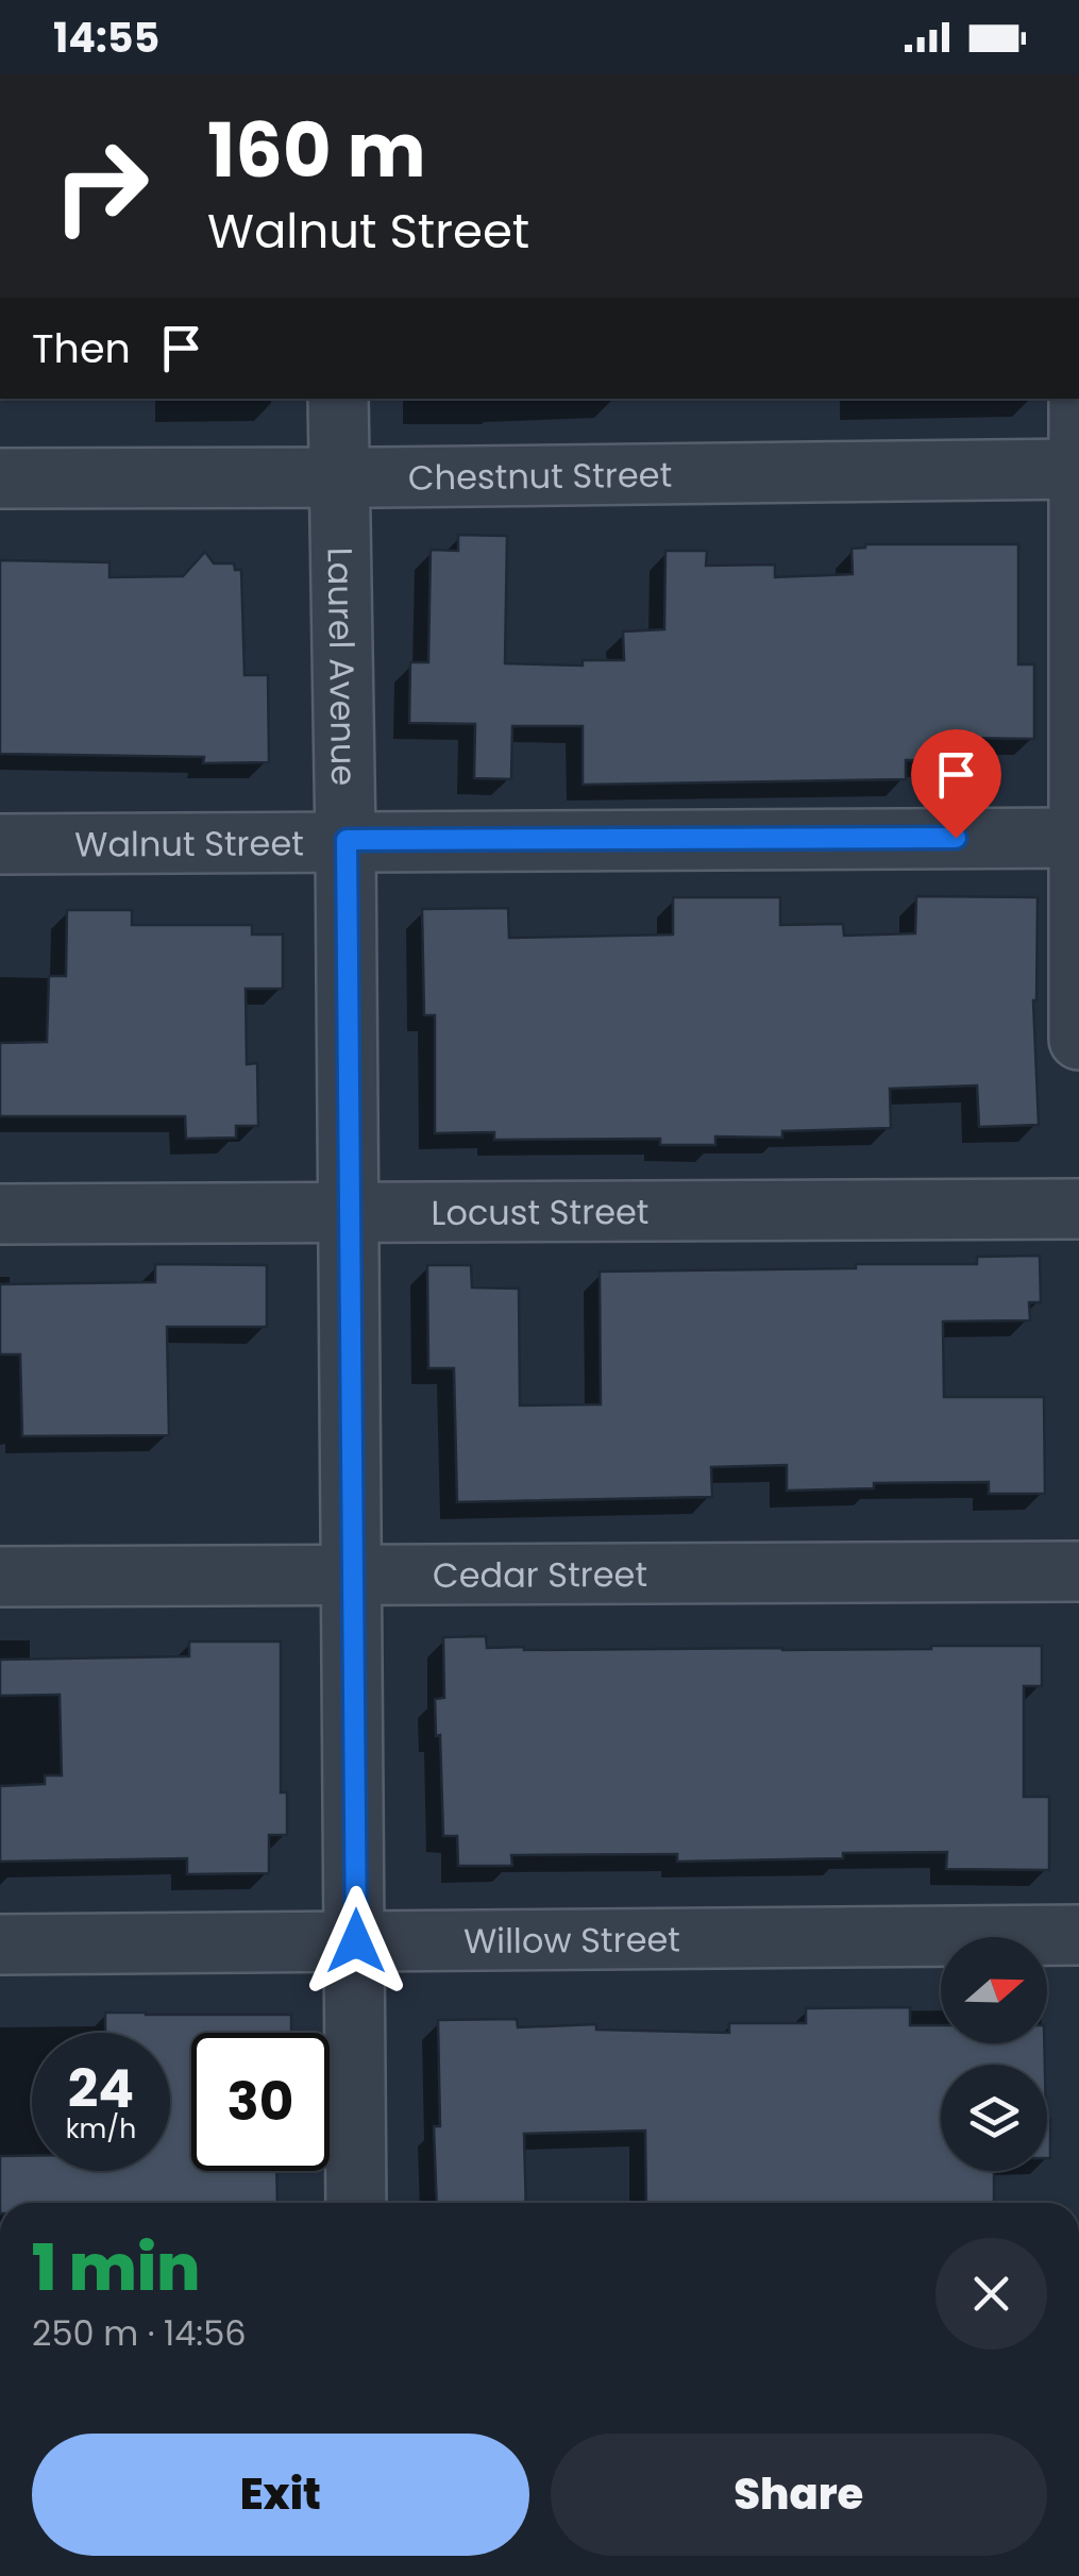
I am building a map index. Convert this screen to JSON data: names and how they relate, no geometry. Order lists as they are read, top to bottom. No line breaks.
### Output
{"streets":{"street":["Chestnut Street","Laurel Avenue","Walnut Street","Locust Street","Cedar Street","Willow Street"]},"crossings":[["Chestnut Street","Laurel Avenue"],["Laurel Avenue","Walnut Street"],["Laurel Avenue","Locust Street"],["Laurel Avenue","Cedar Street"],["Laurel Avenue","Willow Street"]],"north":"right","page":{"status":"14:55","turn":["160 m","Walnut Street"],"then":"Then","speed":"24 km/h","limit":"30","heading":["1 min","250 m · 14:56"],"buttons":["Exit","Share"]}}
